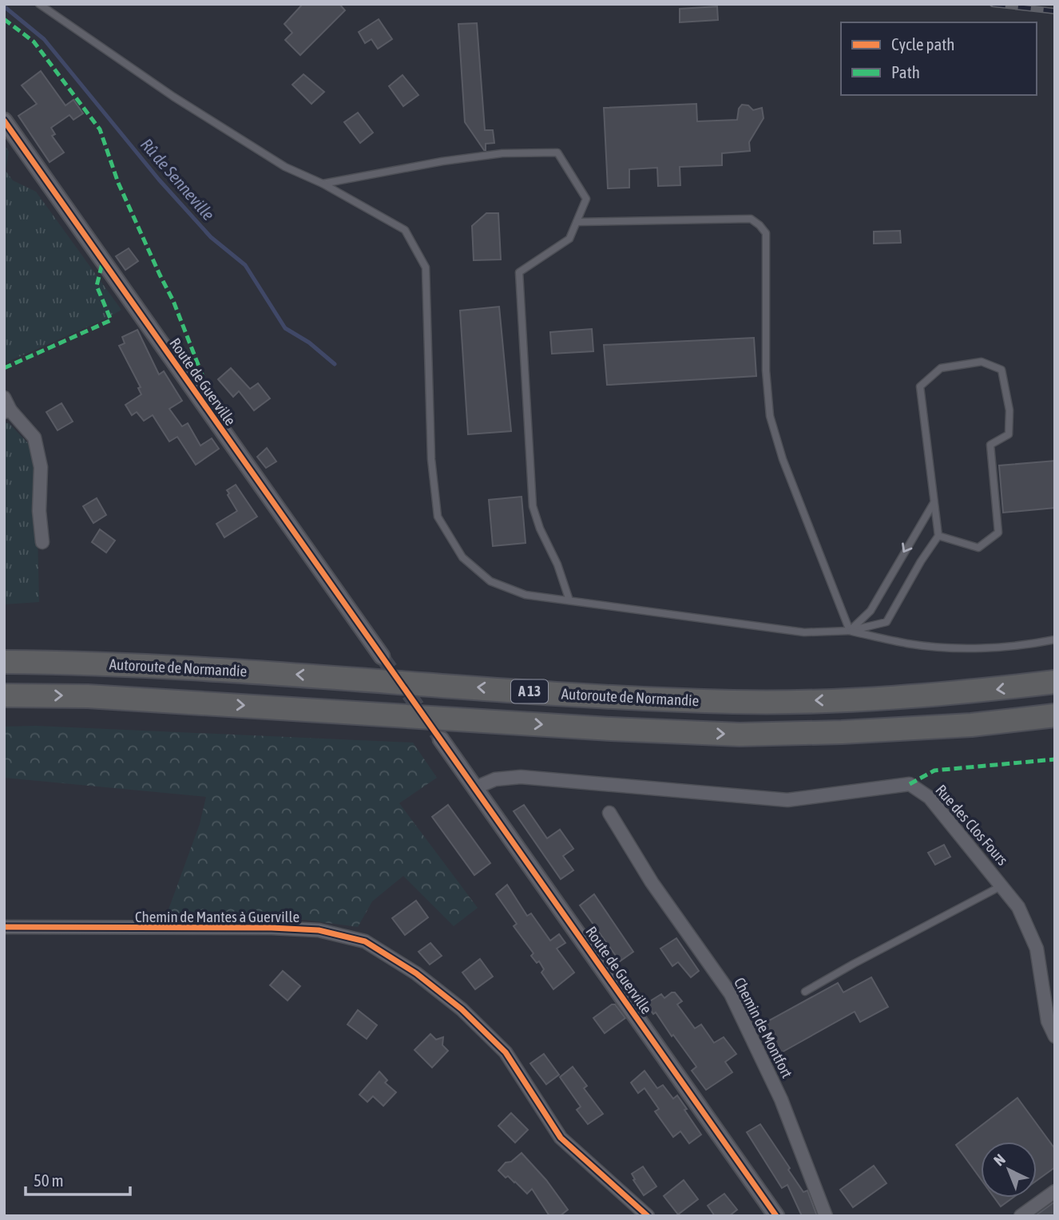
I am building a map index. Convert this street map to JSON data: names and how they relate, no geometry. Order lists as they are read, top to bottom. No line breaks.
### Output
{"streets":{"highway":["Autoroute de Normandie","A 13"],"street":["Route de Guerville","Rue des Clos Fours","Chemin de Mantes à Guerville","Chemin de Montfort"]},"crossings":[["Route de Guerville","Rue des Clos Fours"]],"water":["Rû de Senneville"],"legend":["Cycle path","Path"],"scale_bar":"50 m","north":"top left"}
